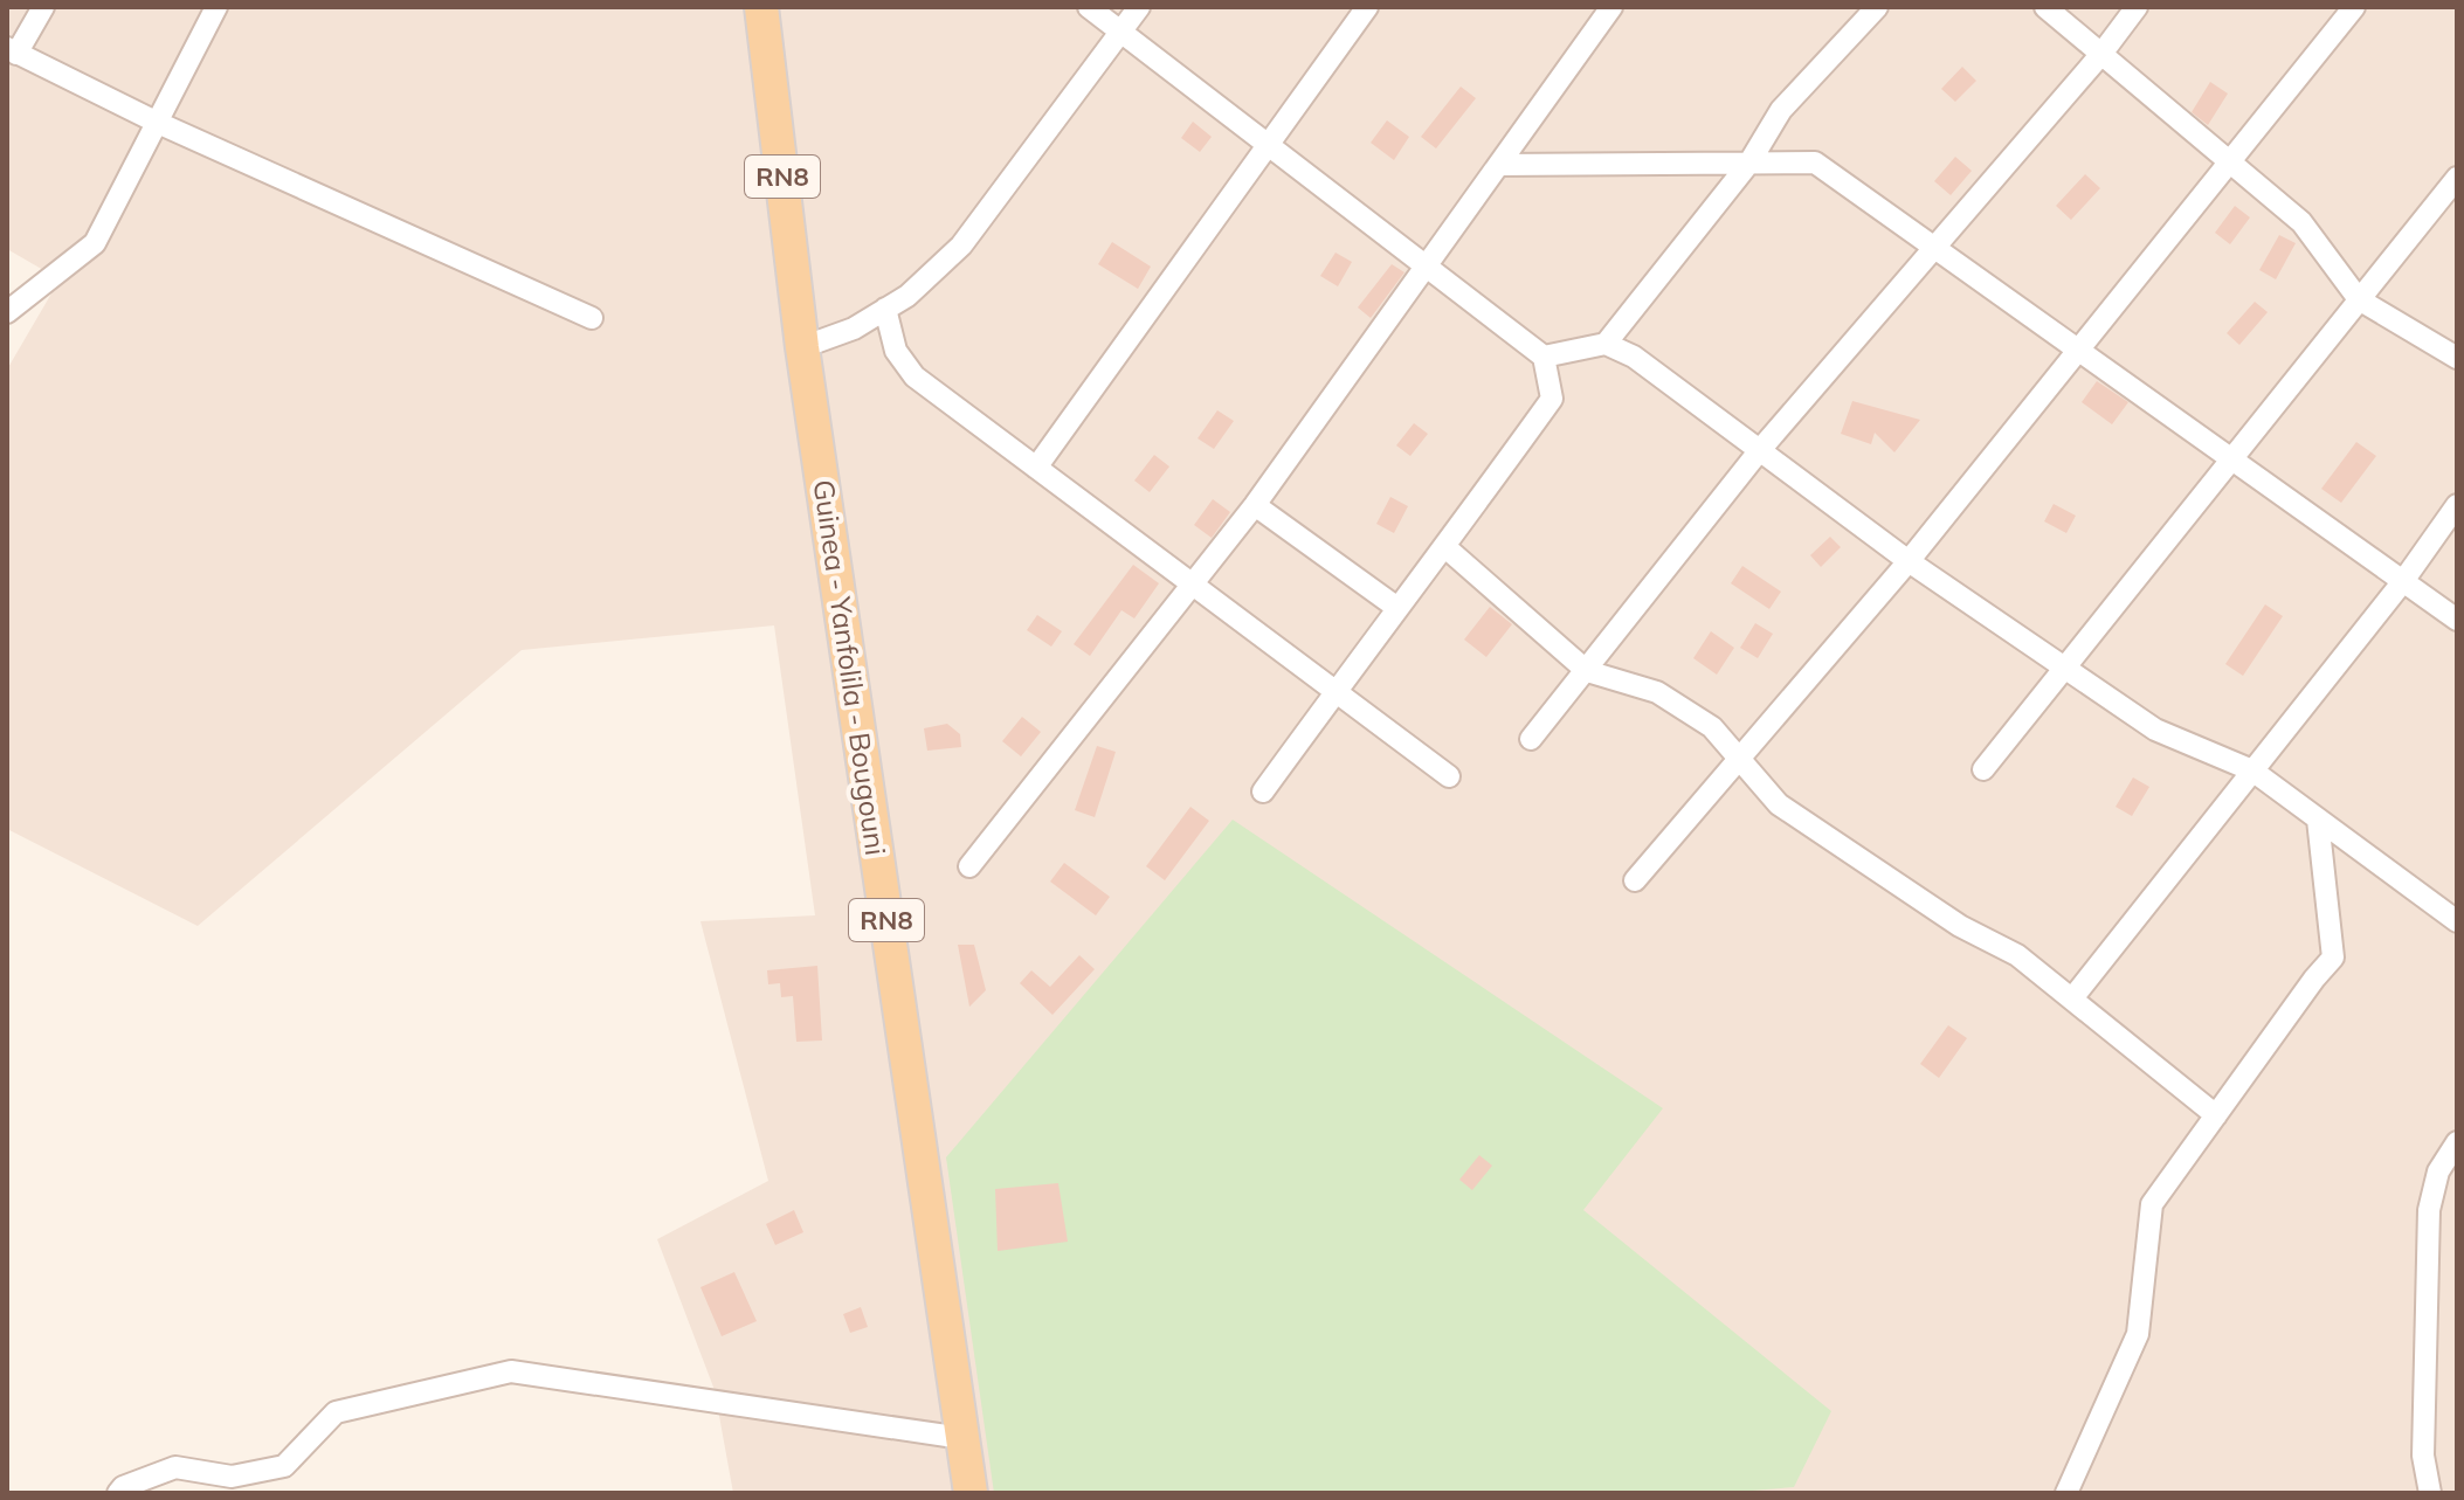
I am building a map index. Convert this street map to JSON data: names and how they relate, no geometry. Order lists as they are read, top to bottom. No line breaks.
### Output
{"streets":{"main road":["RN8","Guinea - Yanfolila - Bougouni"]}}
